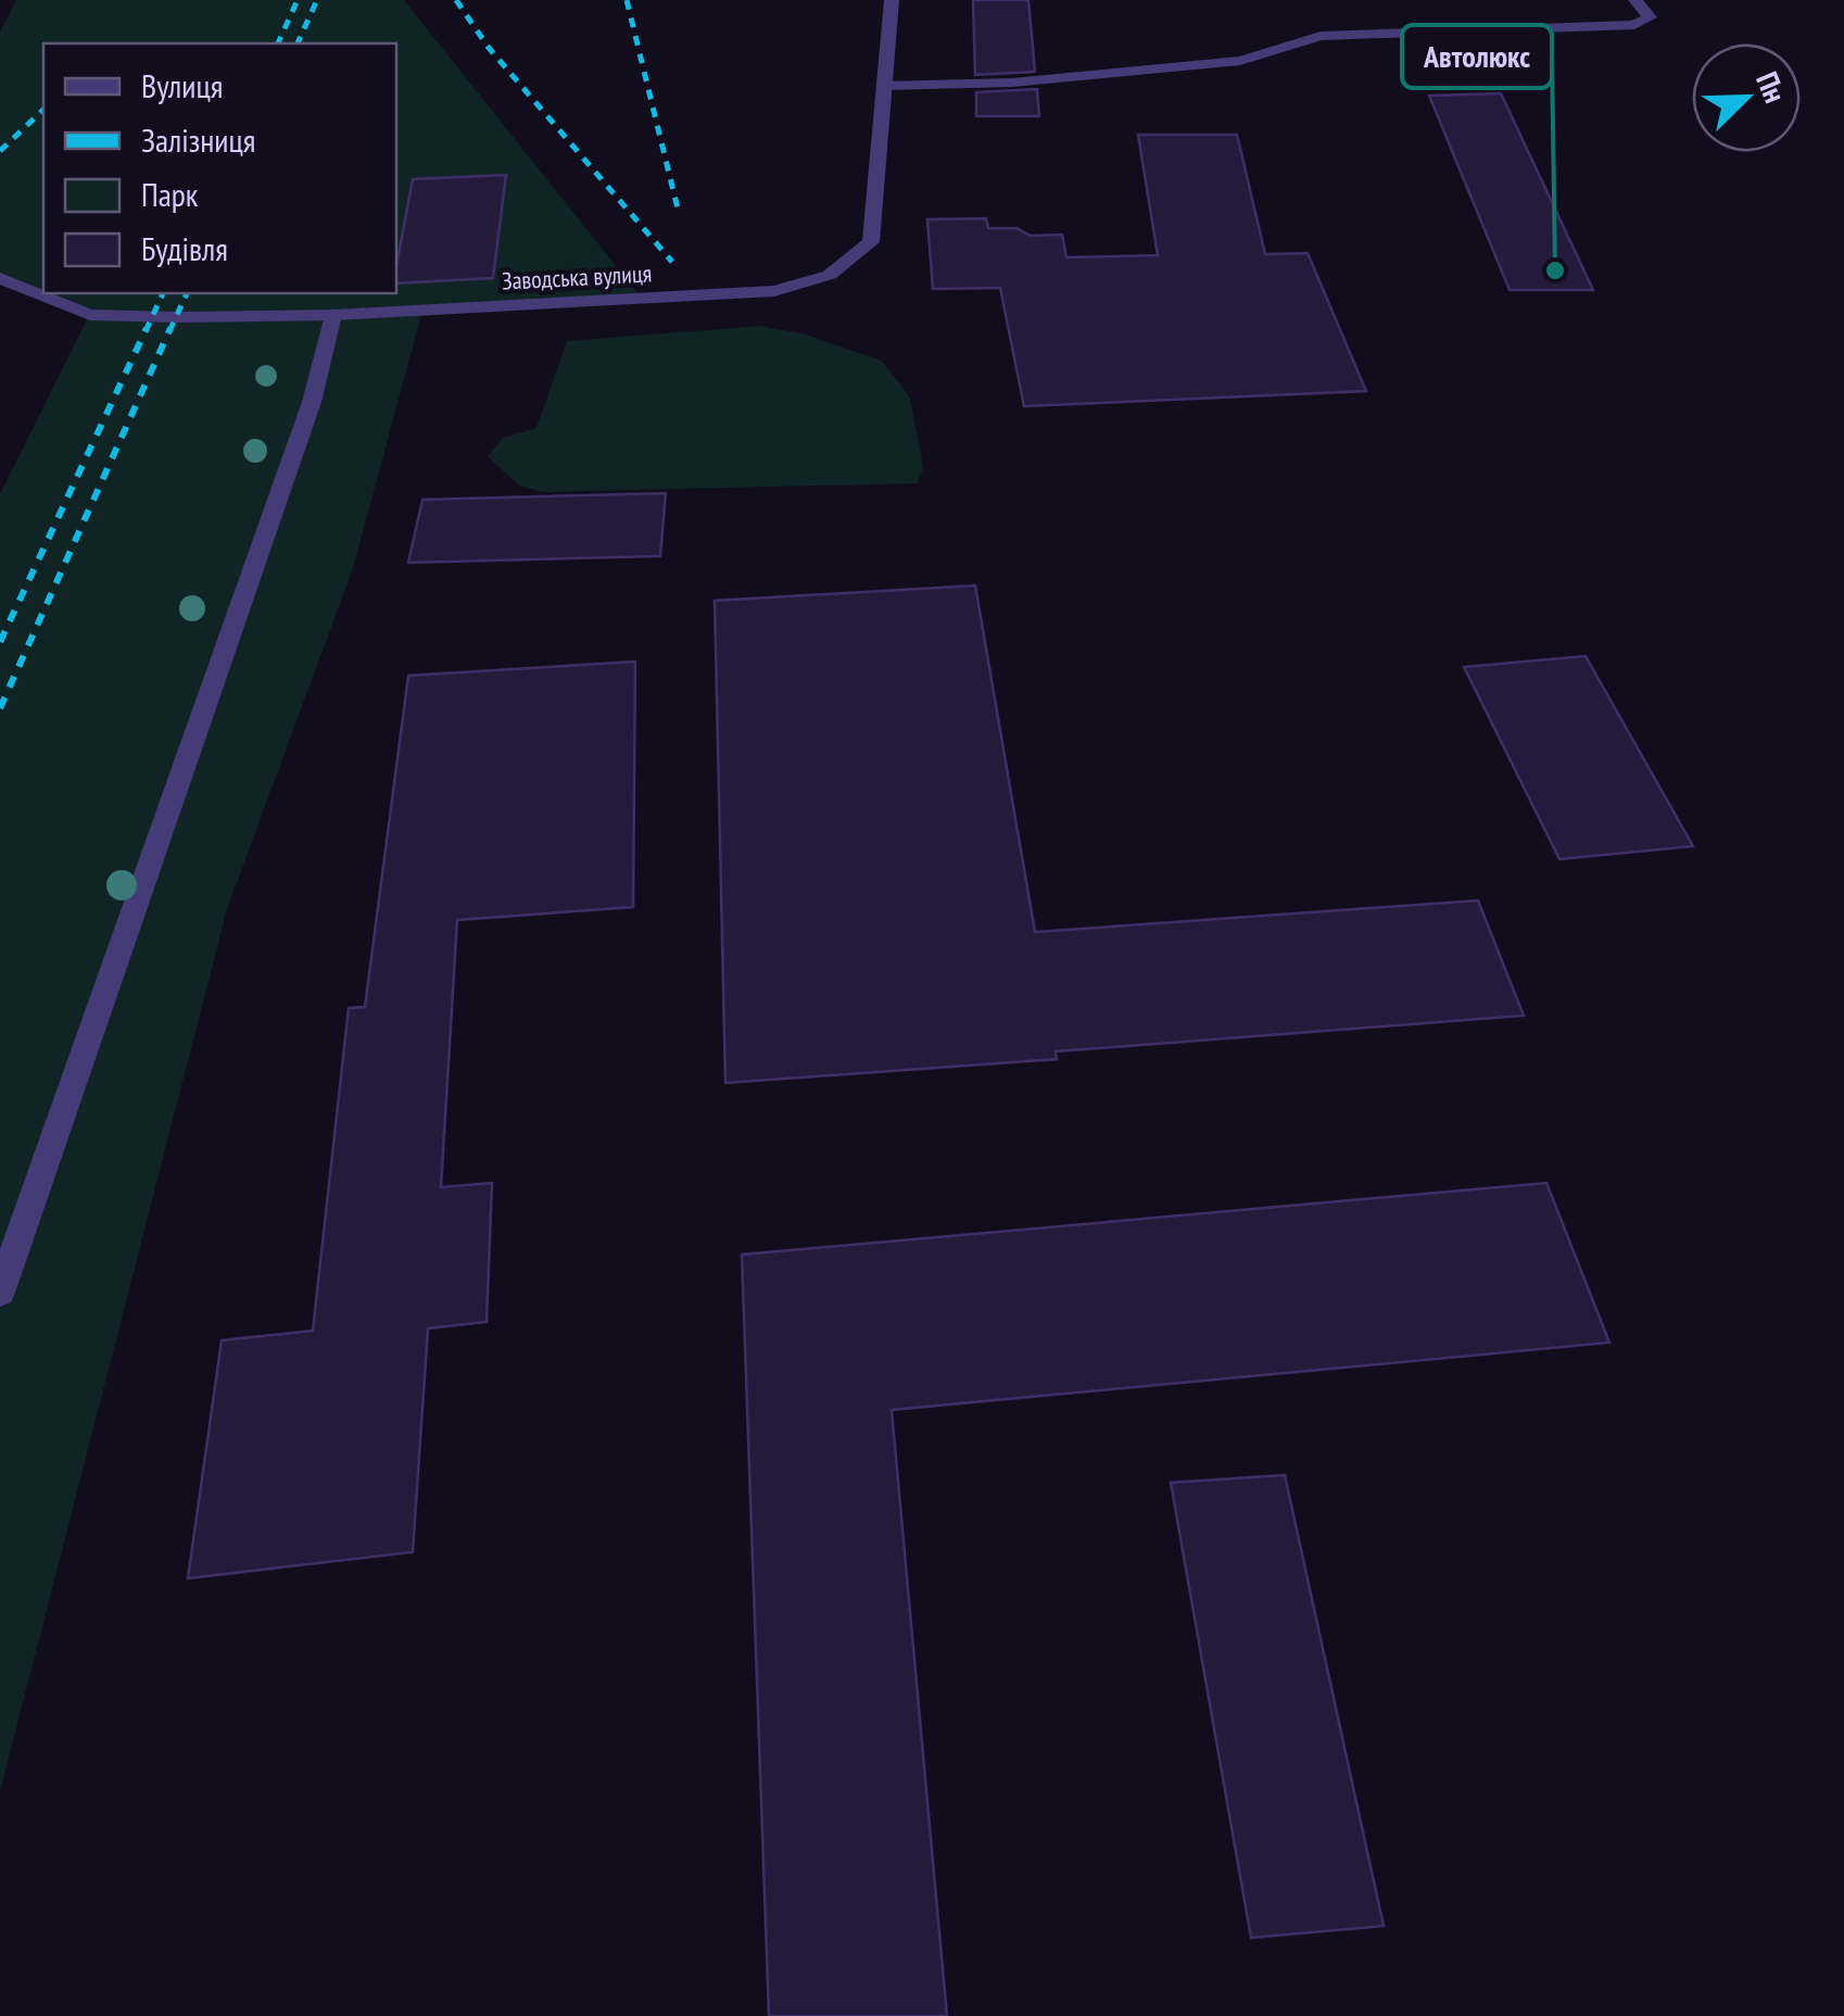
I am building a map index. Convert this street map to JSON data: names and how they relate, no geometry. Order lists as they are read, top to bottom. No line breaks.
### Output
{"streets":{"street":["Заводська вулиця"]},"places":["Автолюкс"],"legend":["Вулиця","Залізниця","Парк","Будівля"],"north":"top right"}
